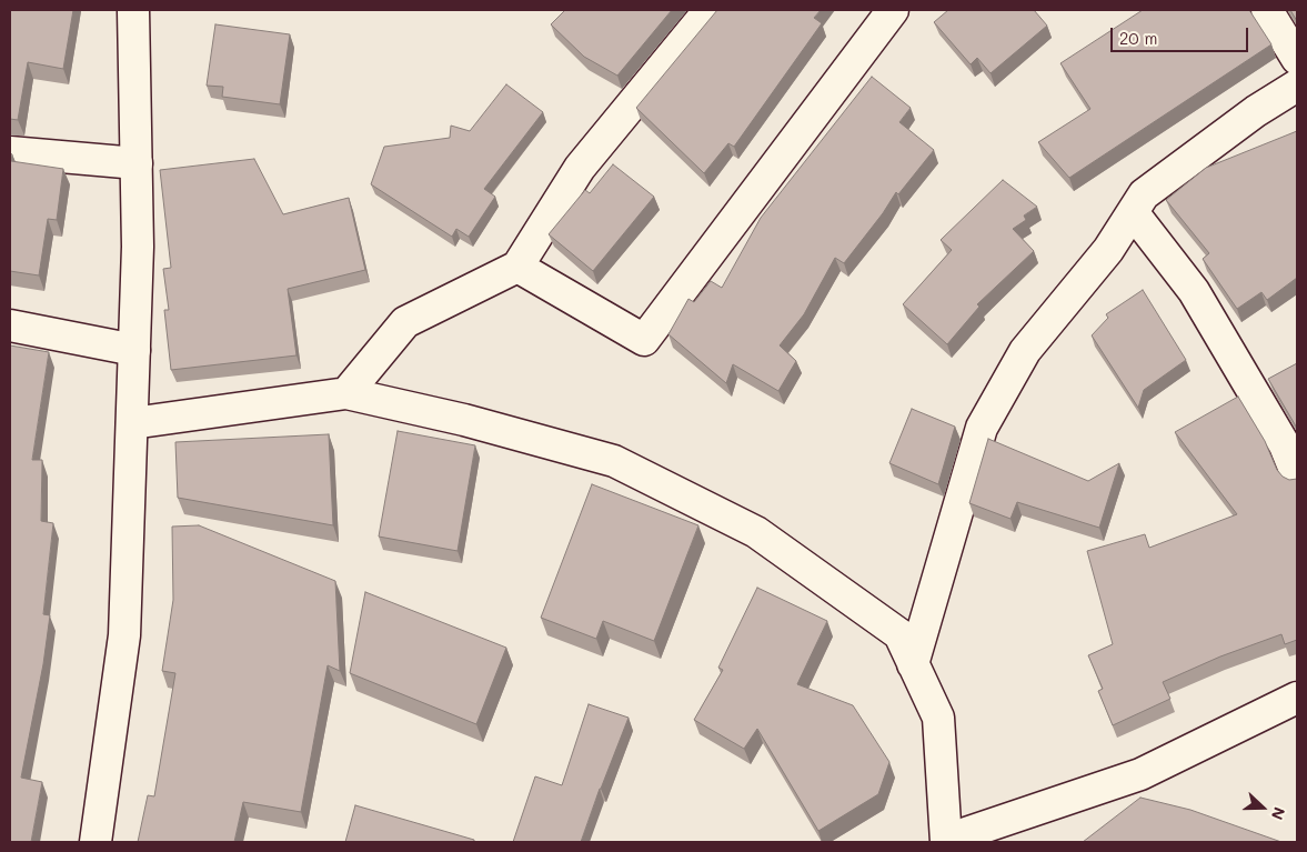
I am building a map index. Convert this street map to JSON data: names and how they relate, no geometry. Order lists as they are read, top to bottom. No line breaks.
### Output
{"scale_bar":"20 m","north":"right"}
